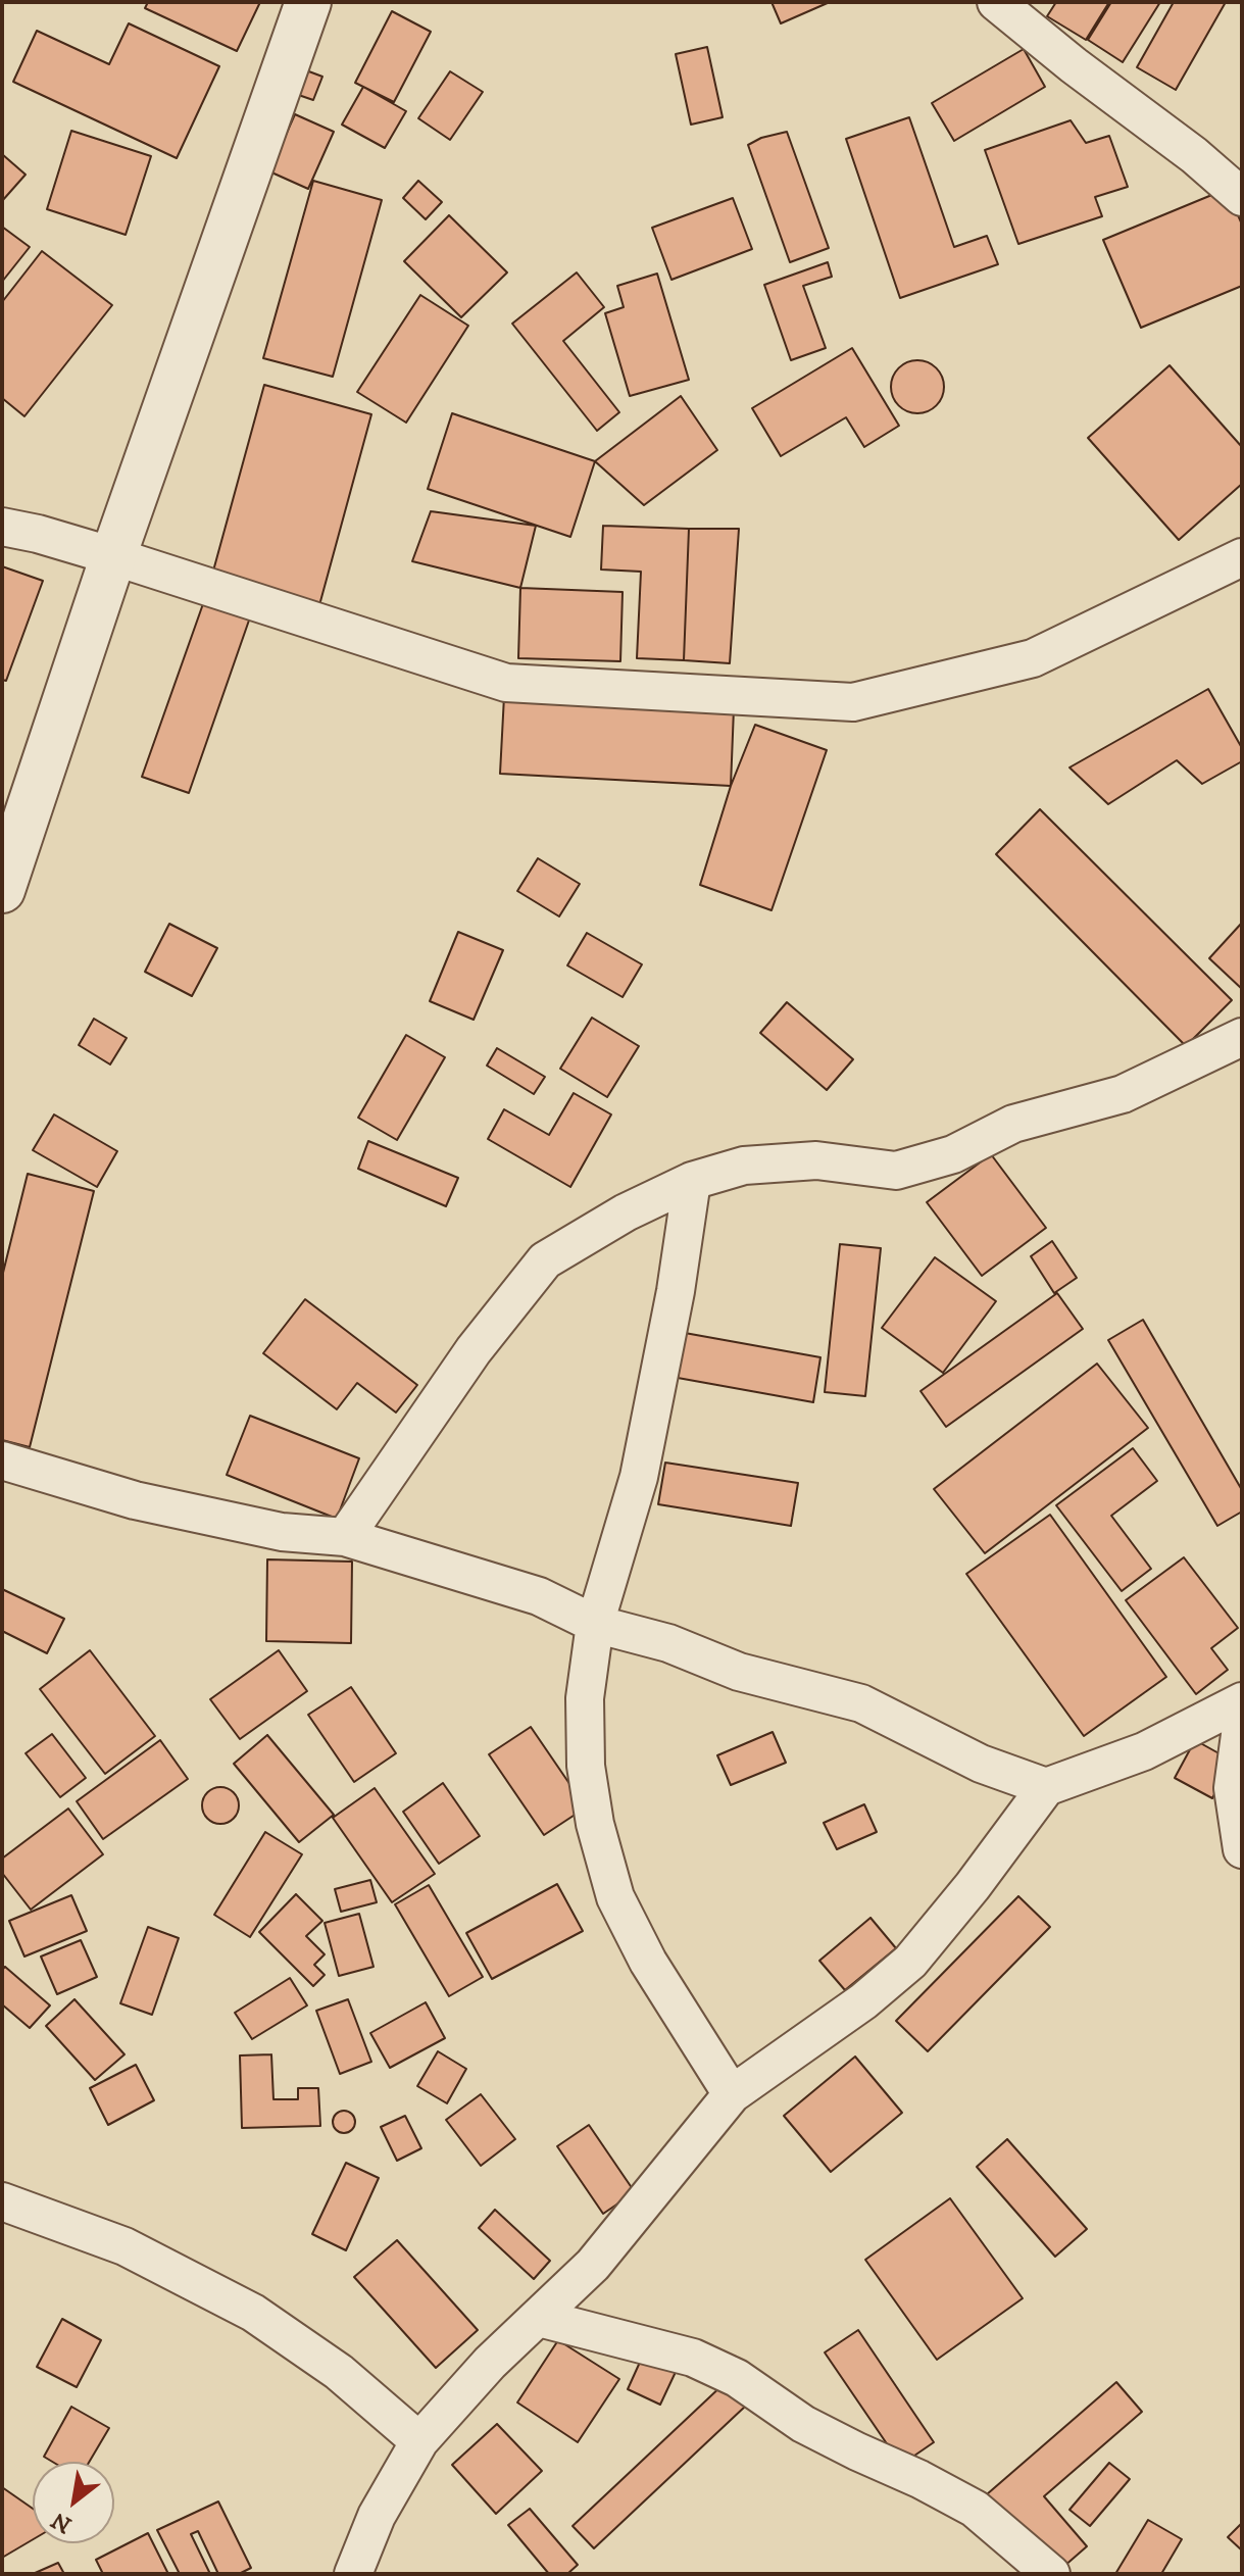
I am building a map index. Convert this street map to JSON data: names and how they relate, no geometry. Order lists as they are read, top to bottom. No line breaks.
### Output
{"north":"bottom left"}
